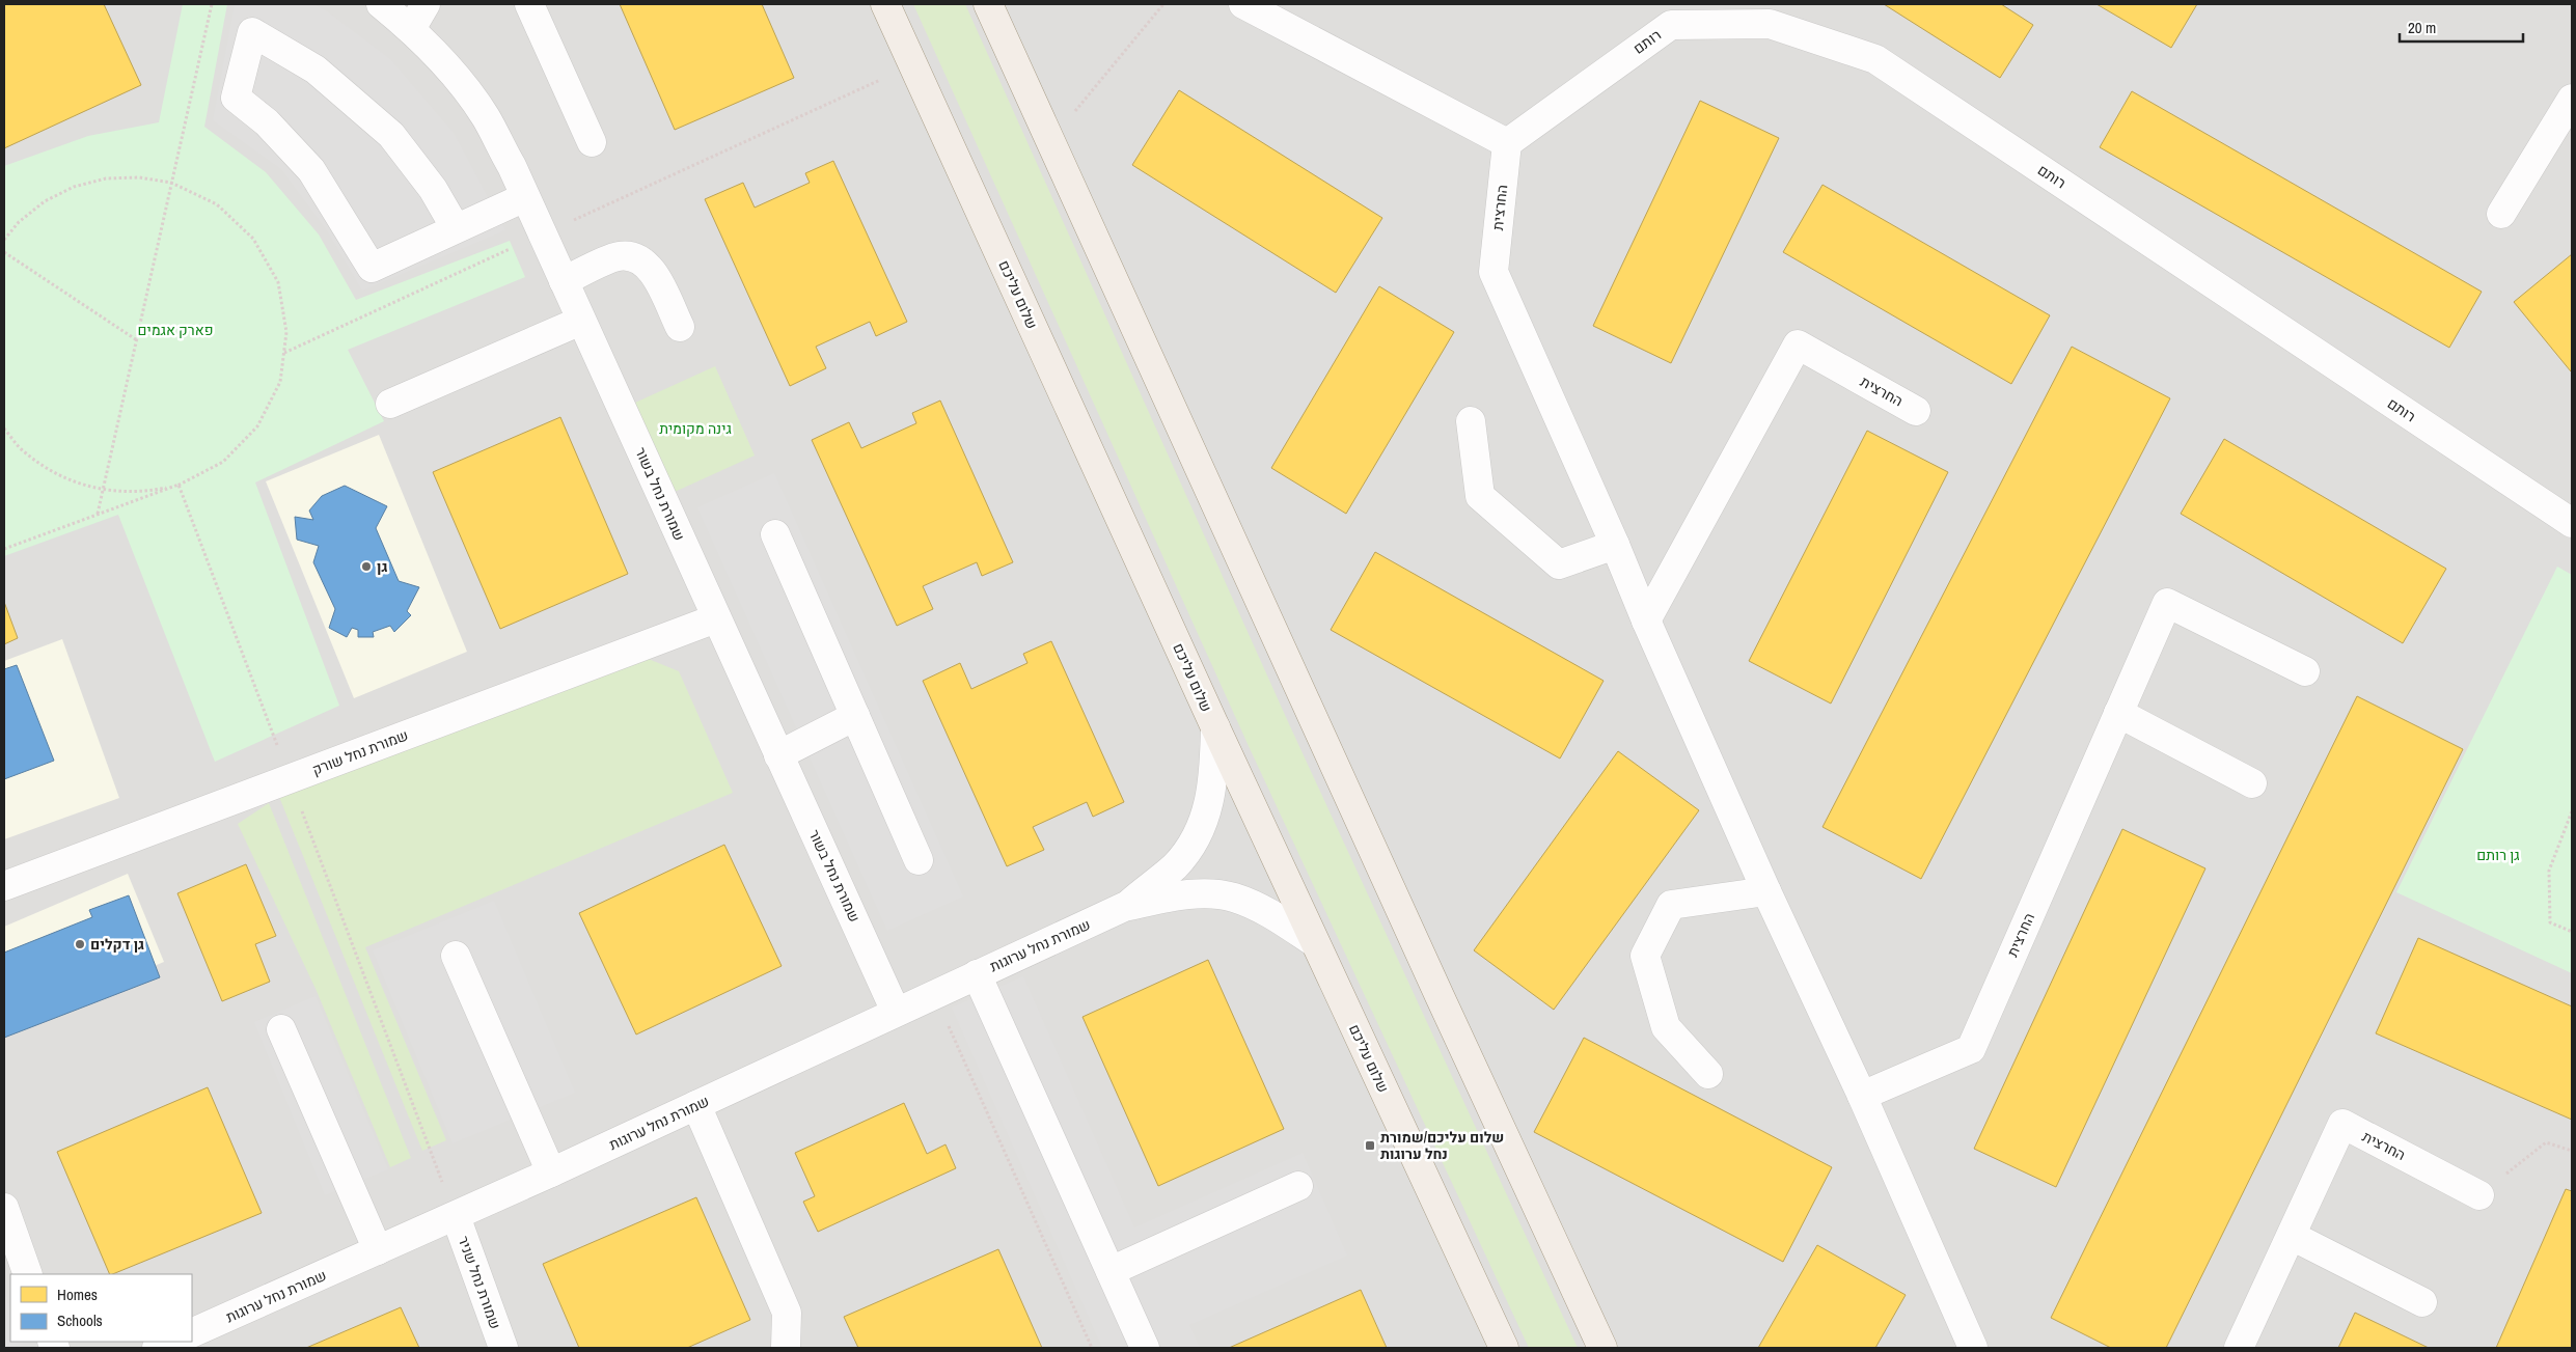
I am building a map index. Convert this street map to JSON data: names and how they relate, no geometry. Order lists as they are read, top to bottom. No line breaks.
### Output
{"streets":{"main road":["שלום עליכם"],"street":["רותם","החרצית","שמורת נחל בשור","שמורת נחל שורק","שמורת נחל ערוגות","שמורת נחל שניר"]},"crossings":[["רותם","החרצית"],["שלום עליכם","שמורת נחל ערוגות"],["שמורת נחל בשור","שמורת נחל שורק"],["שמורת נחל בשור","שמורת נחל ערוגות"],["שמורת נחל ערוגות","שמורת נחל שניר"]],"parks":["פארק אגמים","גינה מקומית","גן רותם"],"places":{"other":["גן","גן דקלים"],"transit":["שלום עליכם/שמורת נחל ערוגות"]},"legend":["Homes","Schools"],"scale_bar":"20 m"}
